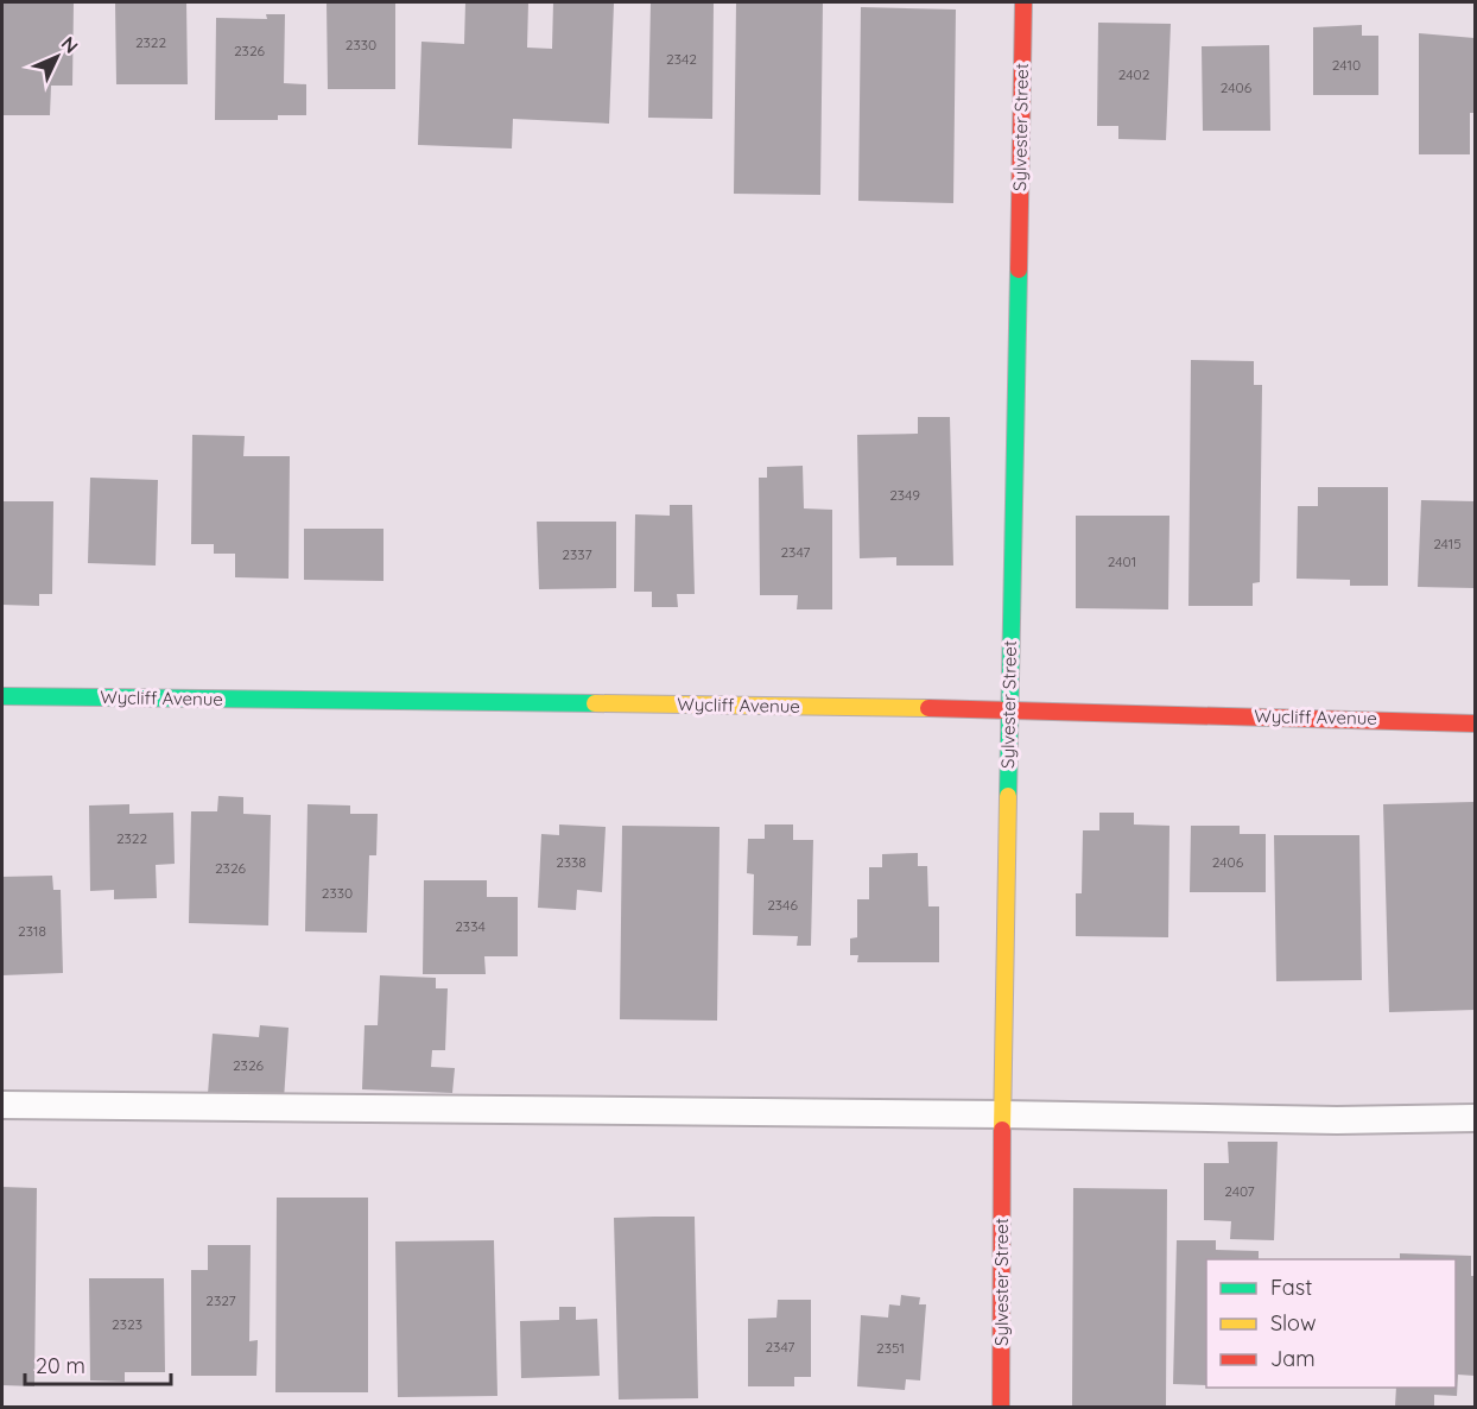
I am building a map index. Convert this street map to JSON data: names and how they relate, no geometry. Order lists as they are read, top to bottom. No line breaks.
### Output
{"streets":{"main road":["Sylvester Street","Wycliff Avenue"]},"crossings":[["Sylvester Street","Wycliff Avenue"]],"house_numbers":["2322","2330","2326","2342","2410","2402","2406","2349","2415","2347","2337","2401","2322","2338","2406","2326","2330","2346","2334","2318","2326","2407","2327","2323","2347","2351"],"legend":["Fast","Slow","Jam"],"scale_bar":"20 m","north":"top right"}
